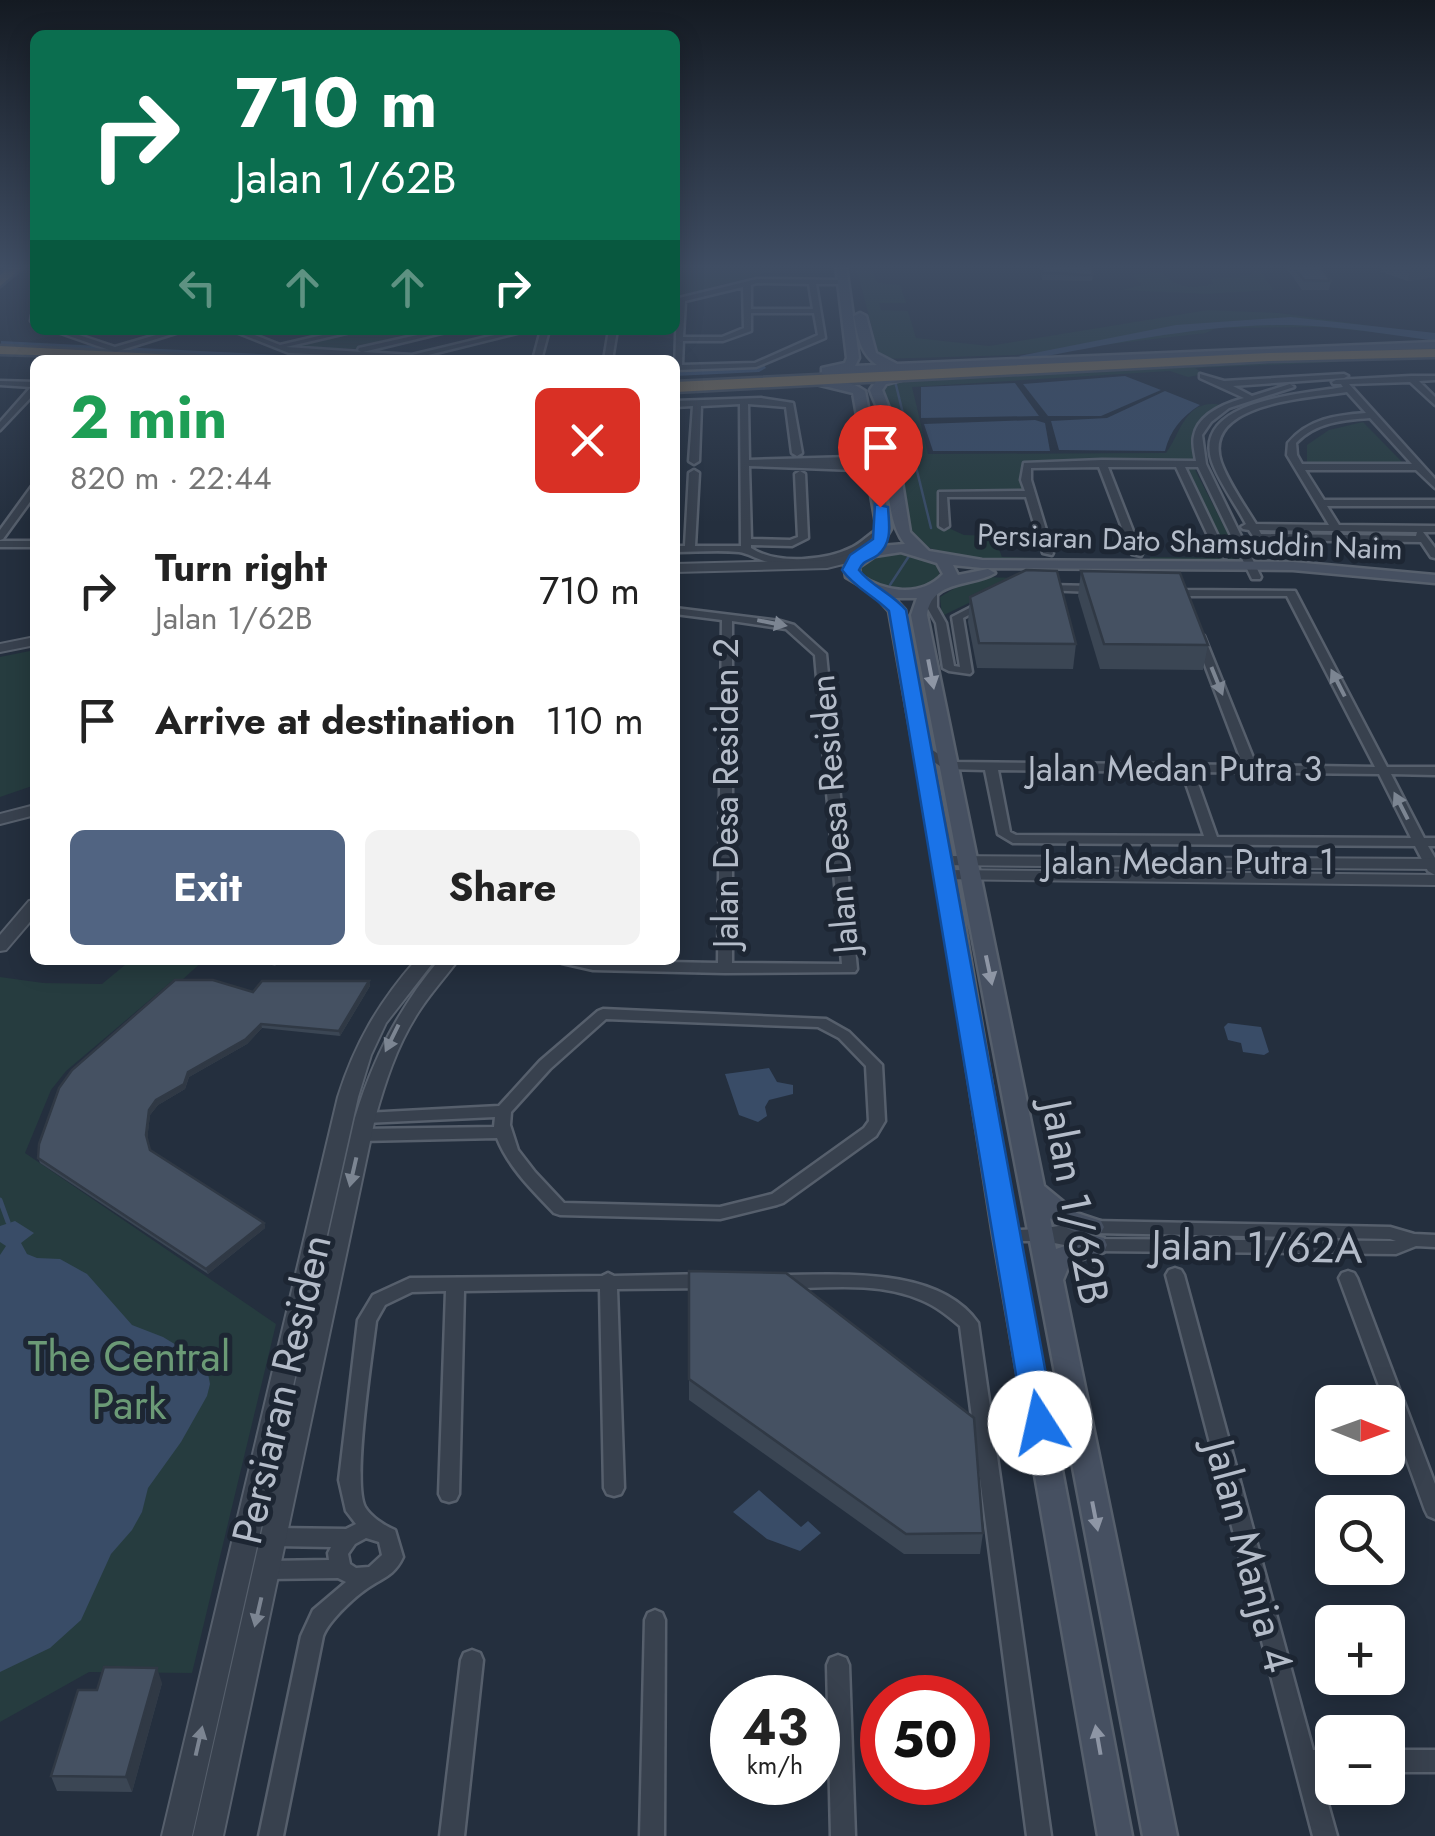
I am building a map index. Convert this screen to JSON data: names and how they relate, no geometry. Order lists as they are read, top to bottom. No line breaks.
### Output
{"streets":{"main road":["Persiaran Dato Shamsuddin Naim","Jalan 1/62B"],"street":["Jalan Medan Putra 3","Jalan Desa Residen 2","Jalan Desa Residen","Jalan Medan Putra 1","Jalan 1/62A","Persiaran Residen","Jalan Manja 4"]},"crossings":[["Persiaran Dato Shamsuddin Naim","Jalan 1/62B"],["Jalan Medan Putra 3","Jalan Medan Putra 1"],["Jalan Medan Putra 3","Jalan 1/62B"],["Jalan Desa Residen 2","Jalan Desa Residen"],["Jalan Medan Putra 1","Jalan 1/62B"],["Jalan 1/62B","Jalan 1/62A"]],"parks":["The Central Park"],"north":"right","page":{"turn":["710 m","Jalan 1/62B"],"heading":["2 min","820 m · 22:44"],"list":[{"name":"Turn right","note":"Jalan 1/62B","value":"710 m"},{"name":"Arrive at destination","value":"110 m"}],"buttons":["Exit","Share"],"map_buttons":["+","−"],"speed":"43 km/h","limit":"50"}}
